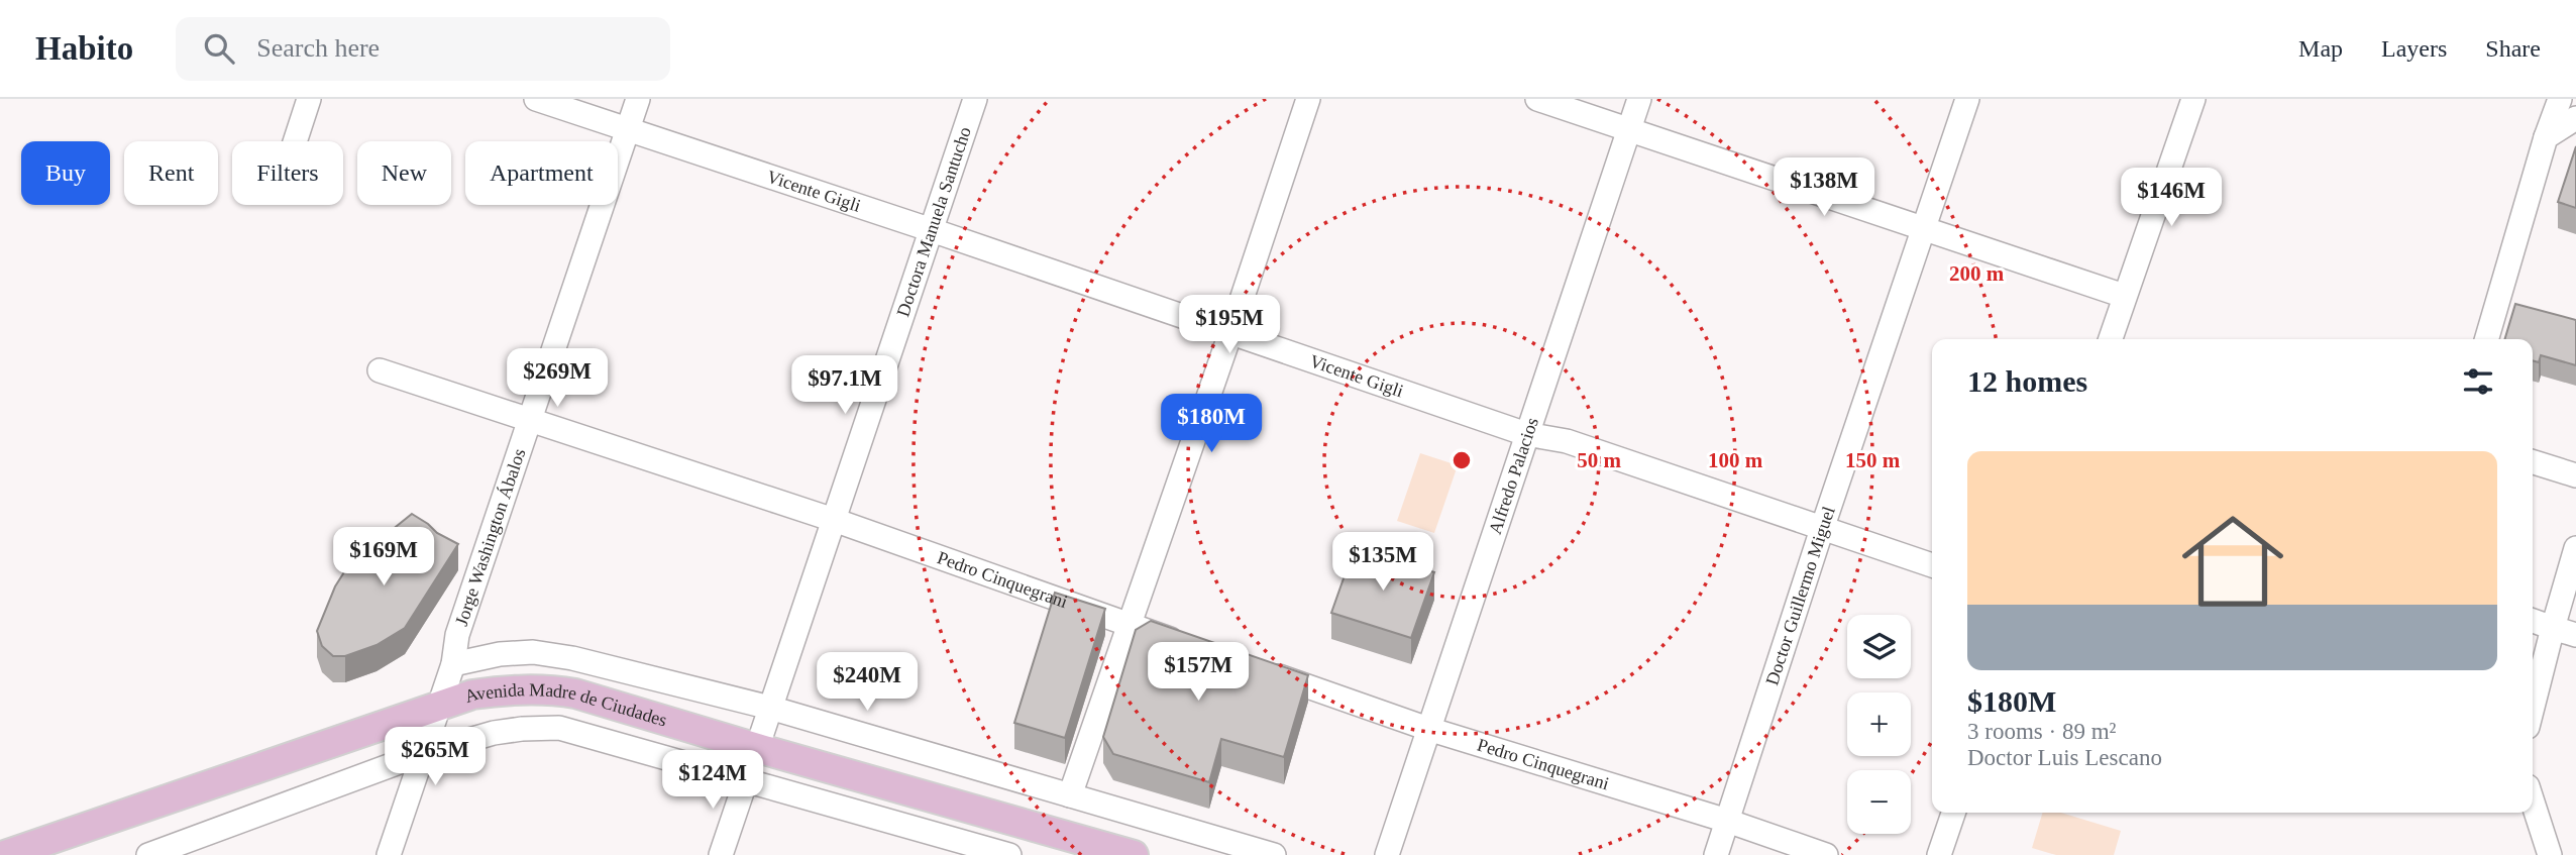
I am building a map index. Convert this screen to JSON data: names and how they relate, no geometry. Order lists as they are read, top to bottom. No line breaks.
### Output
{"streets":{"main road":["Avenida Madre de Ciudades"],"street":["Vicente Gigli","Doctora Manuela Santucho","Alfredo Palacios","Jorge Washington Ábalos","Pedro Cinquegrani","Doctor Guillermo Miguel"]},"crossings":[["Vicente Gigli","Doctora Manuela Santucho"],["Vicente Gigli","Alfredo Palacios"],["Vicente Gigli","Jorge Washington Ábalos"],["Vicente Gigli","Doctor Guillermo Miguel"],["Doctora Manuela Santucho","Pedro Cinquegrani"],["Doctora Manuela Santucho","Avenida Madre de Ciudades"],["Alfredo Palacios","Pedro Cinquegrani"],["Jorge Washington Ábalos","Pedro Cinquegrani"],["Jorge Washington Ábalos","Avenida Madre de Ciudades"],["Pedro Cinquegrani","Doctor Guillermo Miguel"]],"page":{"header":"Habito","search":"Search here","nav":["Map","Layers","Share"],"chip":["Buy","Rent","Filters","New","Apartment"],"price":["$138M","$146M","$195M","$269M","$97.1M","$180M","$169M","$135M","$157M","$240M","$265M","$124M"],"heading":"12 homes","list":[{"name":"$180M","note":"3 rooms · 89 m² · Doctor Luis Lescano"}],"map_buttons":["+","−"]},"rings":["200 m","50 m","100 m","150 m"]}
